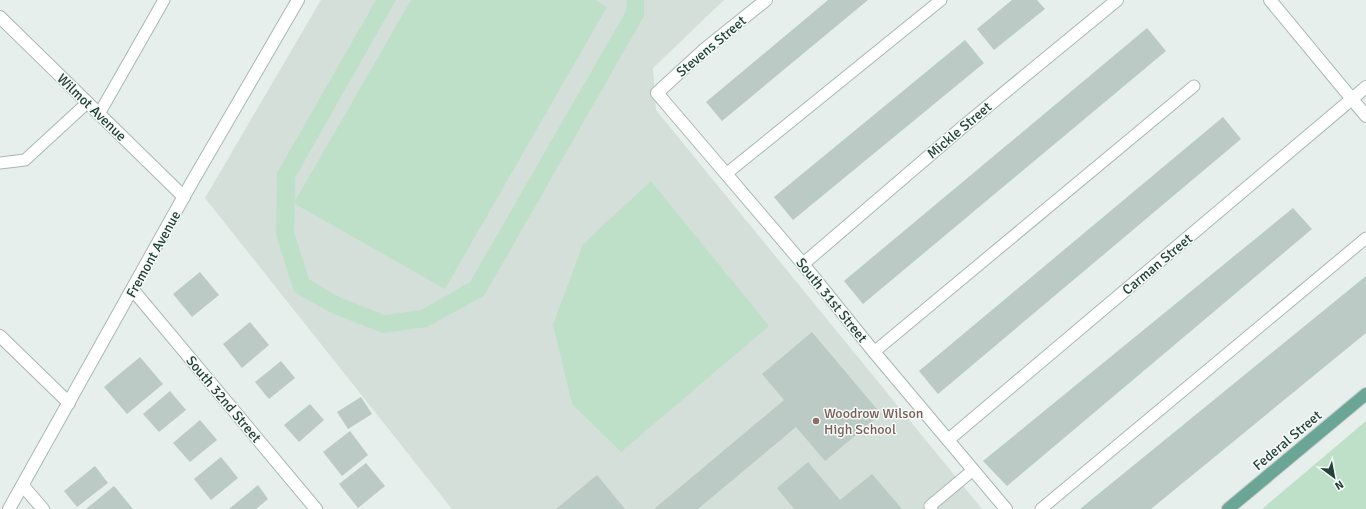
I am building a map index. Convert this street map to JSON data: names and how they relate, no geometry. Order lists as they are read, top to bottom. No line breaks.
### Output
{"streets":{"main road":["Federal Street"],"street":["Stevens Street","Wilmot Avenue","Mickle Street","Fremont Avenue","Carman Street","South 31st Street","South 32nd Street"]},"crossings":[["Stevens Street","South 31st Street"],["Wilmot Avenue","Fremont Avenue"],["Mickle Street","South 31st Street"],["Fremont Avenue","South 32nd Street"],["Carman Street","South 31st Street"]],"places":["Woodrow Wilson High School"],"north":"bottom right"}
